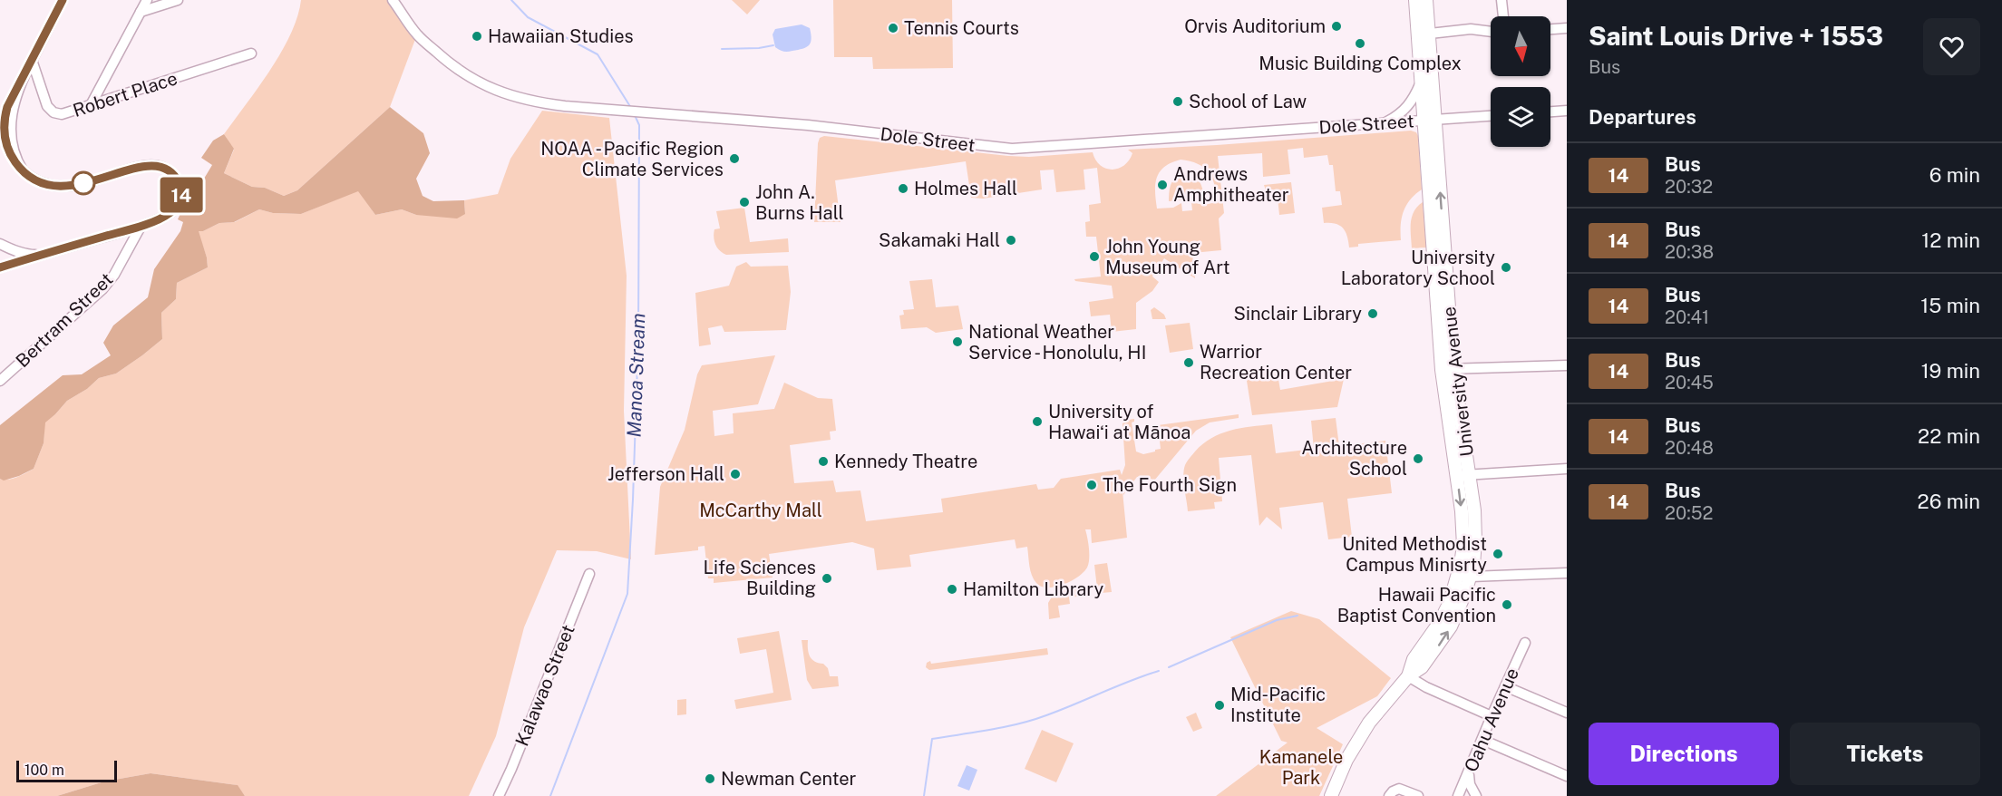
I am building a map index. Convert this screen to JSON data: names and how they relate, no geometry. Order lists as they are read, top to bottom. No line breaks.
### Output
{"streets":{"main road":["University Avenue"],"street":["Robert Place","Dole Street","Bertram Street","Kalawao Street","Oahu Avenue"]},"crossings":[["Dole Street","University Avenue"]],"water":["Manoa Stream"],"parks":["McCarthy Mall","Kamanele Park"],"places":["Orvis Auditorium","Tennis Courts","Hawaiian Studies","Music Building Complex","School of Law","NOAA - Pacific Region Climate Services","Andrews Amphitheater","Holmes Hall","John A. Burns Hall","Sakamaki Hall","John Young Museum of Art","University Laboratory School","Sinclair Library","National Weather Service - Honolulu, HI","Warrior Recreation Center","University of Hawaiʻi at Mānoa","Architecture School","Kennedy Theatre","Jefferson Hall","The Fourth Sign","United Methodist Campus Minisrty","Life Sciences Building","Hamilton Library","Hawaii Pacific Baptist Convention","Mid-Pacific Institute","Newman Center"],"lines":["bus line 14"],"scale_bar":"100 m","north":"bottom","page":{"on_map":"14","heading":[["Saint Louis Drive + 1553","Bus"],"Departures"],"list":[{"mark":"14","name":"Bus","note":"20:32","value":"6 min"},{"mark":"14","name":"Bus","note":"20:38","value":"12 min"},{"mark":"14","name":"Bus","note":"20:41","value":"15 min"},{"mark":"14","name":"Bus","note":"20:45","value":"19 min"},{"mark":"14","name":"Bus","note":"20:48","value":"22 min"},{"mark":"14","name":"Bus","note":"20:52","value":"26 min"}],"buttons":["Directions","Tickets"],"scale":"100 m"}}
